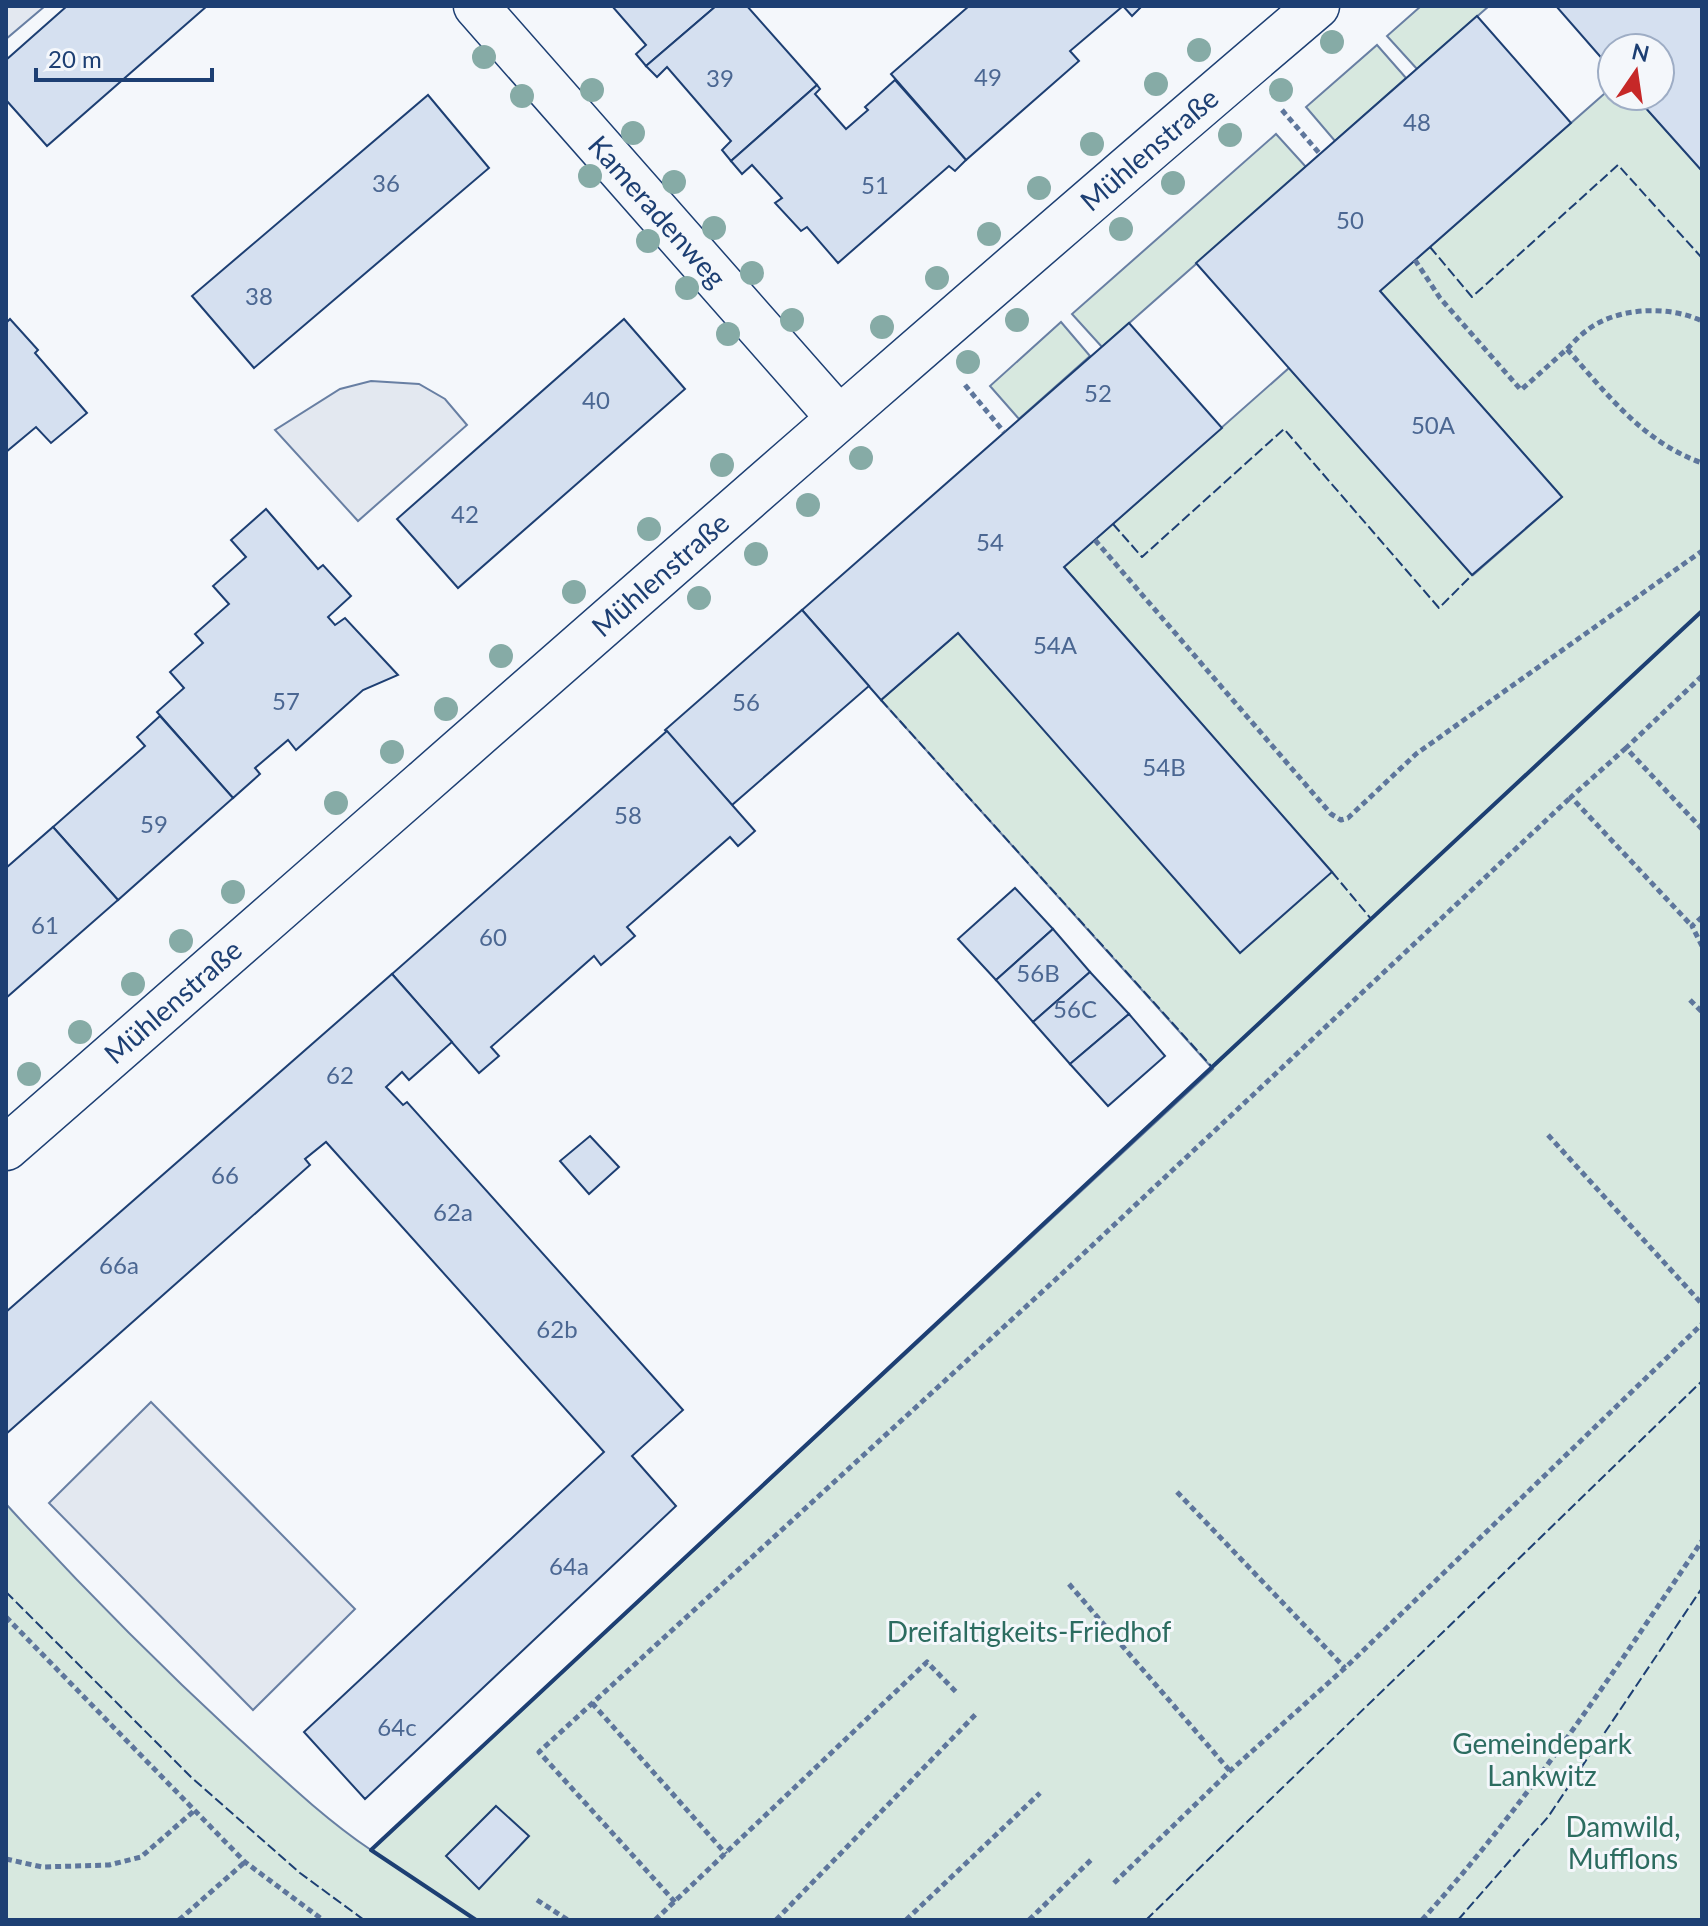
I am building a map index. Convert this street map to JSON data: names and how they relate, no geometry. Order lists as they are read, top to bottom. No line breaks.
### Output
{"streets":{"street":["Mühlenstraße","Kameradenweg"]},"crossings":[["Mühlenstraße","Kameradenweg"]],"parks":["Dreifaltigkeits-Friedhof","Gemeindepark Lankwitz","Damwild, Mufflons"],"house_numbers":["49","39","48","36","51","50","38","52","40","50A","42","54","54A","57","56","54B","58","59","61","60","56B","56C","62","66","62a","66a","62b","64a","64c"],"scale_bar":"20 m","north":"top"}
